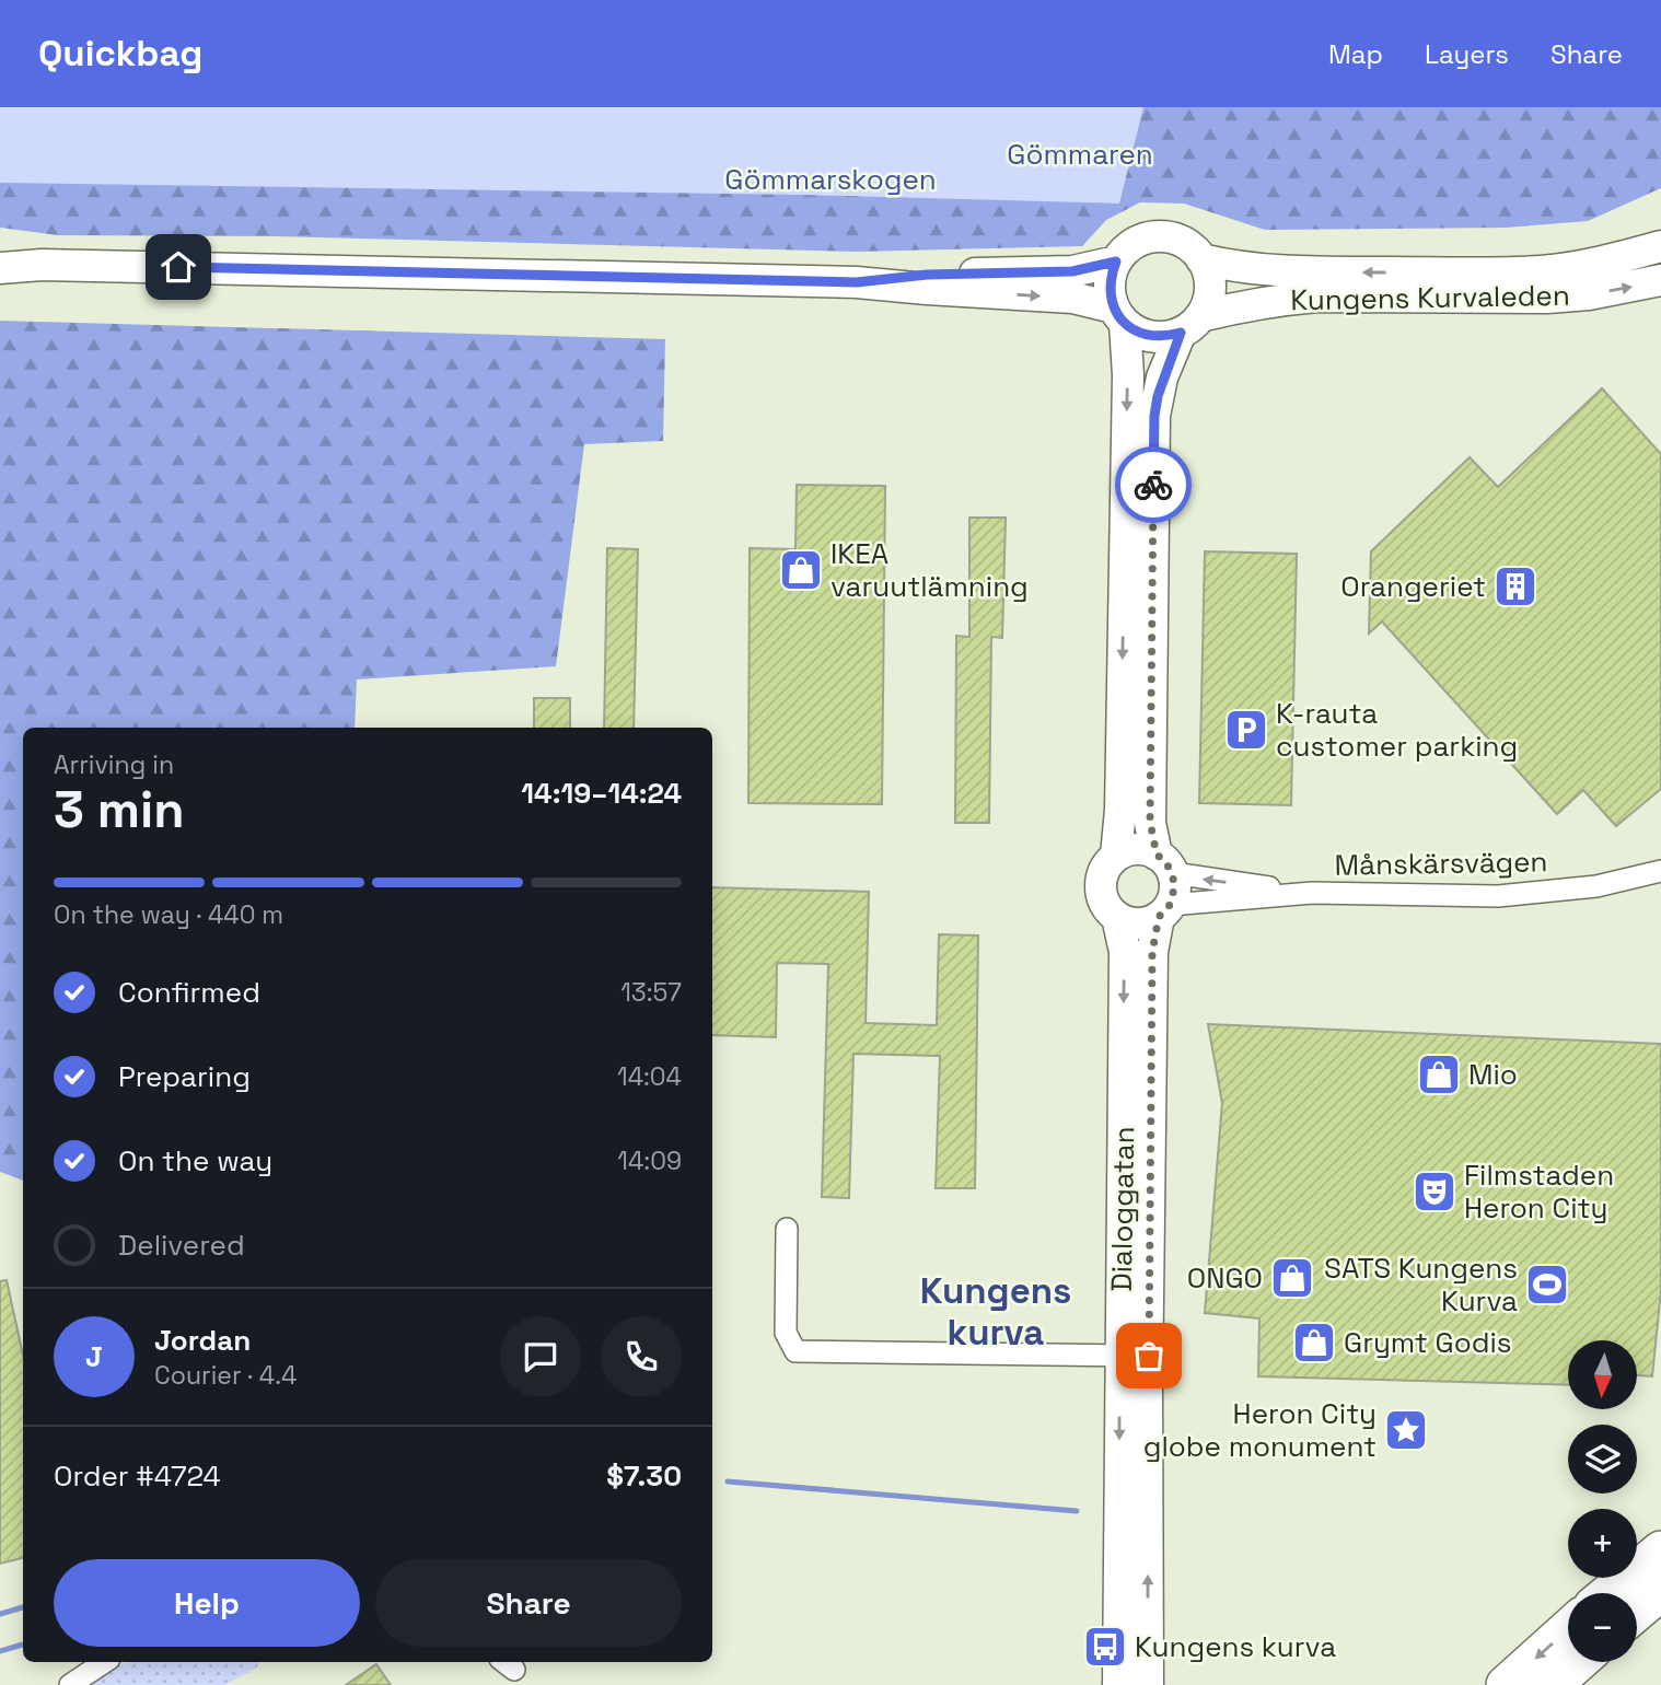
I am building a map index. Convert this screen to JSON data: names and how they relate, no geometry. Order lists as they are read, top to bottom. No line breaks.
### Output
{"streets":{"street":["Kungens Kurvaleden","Månskärsvägen","Dialoggatan"]},"crossings":[["Månskärsvägen","Dialoggatan"]],"districts":["Kungens kurva"],"parks":["Gömmaren","Gömmarskogen"],"places":{"shop":["IKEA varuutlämning","Mio","ONGO","Grymt Godis"],"building":["Orangeriet"],"parking":["K-rauta customer parking"],"theatre":["Filmstaden Heron City"],"sports":["SATS Kungens Kurva"],"place":["Heron City globe monument"],"bus stop":["Kungens kurva"]},"north":"bottom","page":{"header":"Quickbag","nav":["Map","Layers","Share"],"heading":["3 min","Arriving in","14:19–14:24"],"panel":["Jordan","Courier · 4.4","Order #4724","$7.30"],"bar":"On the way · 440 m","list":[["Confirmed","13:57"],["Preparing","14:04"],["On the way","14:09"],"Delivered"],"round":"J","map_buttons":["+","−"],"buttons":["Help","Share"]}}
